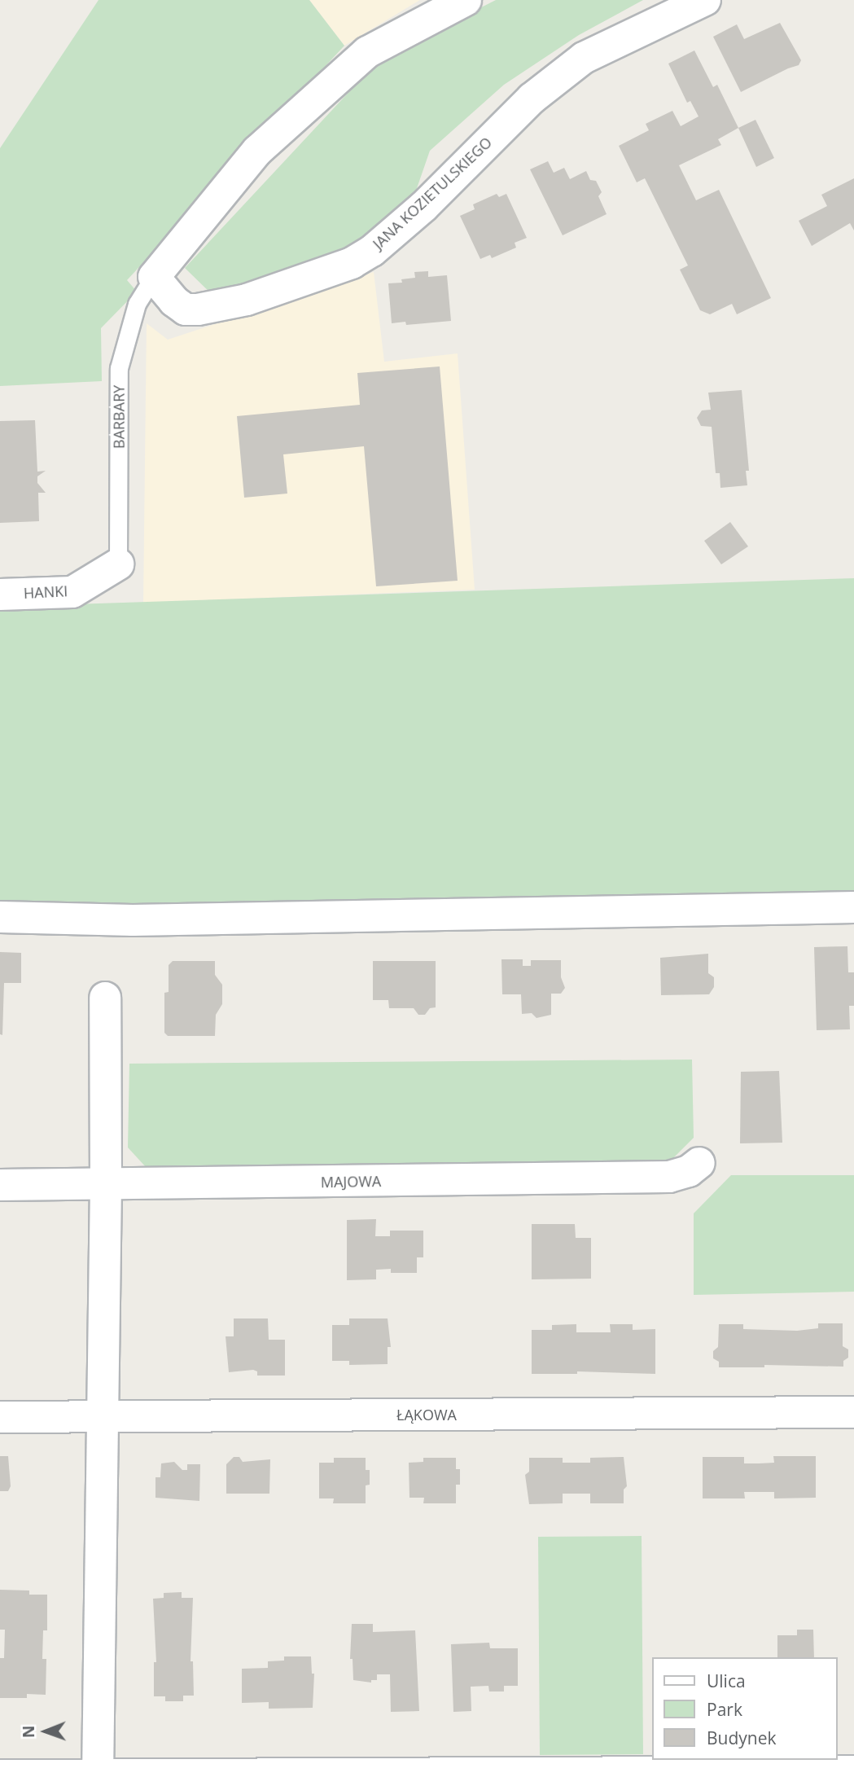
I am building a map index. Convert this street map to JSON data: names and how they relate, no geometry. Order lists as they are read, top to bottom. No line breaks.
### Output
{"streets":{"street":["JANA KOZIETULSKIEGO","HANKI","MAJOWA","ŁĄKOWA"],"lane":["BARBARY"]},"crossings":[["JANA KOZIETULSKIEGO","BARBARY"],["BARBARY","HANKI"]],"legend":["Ulica","Park","Budynek"],"north":"left"}
